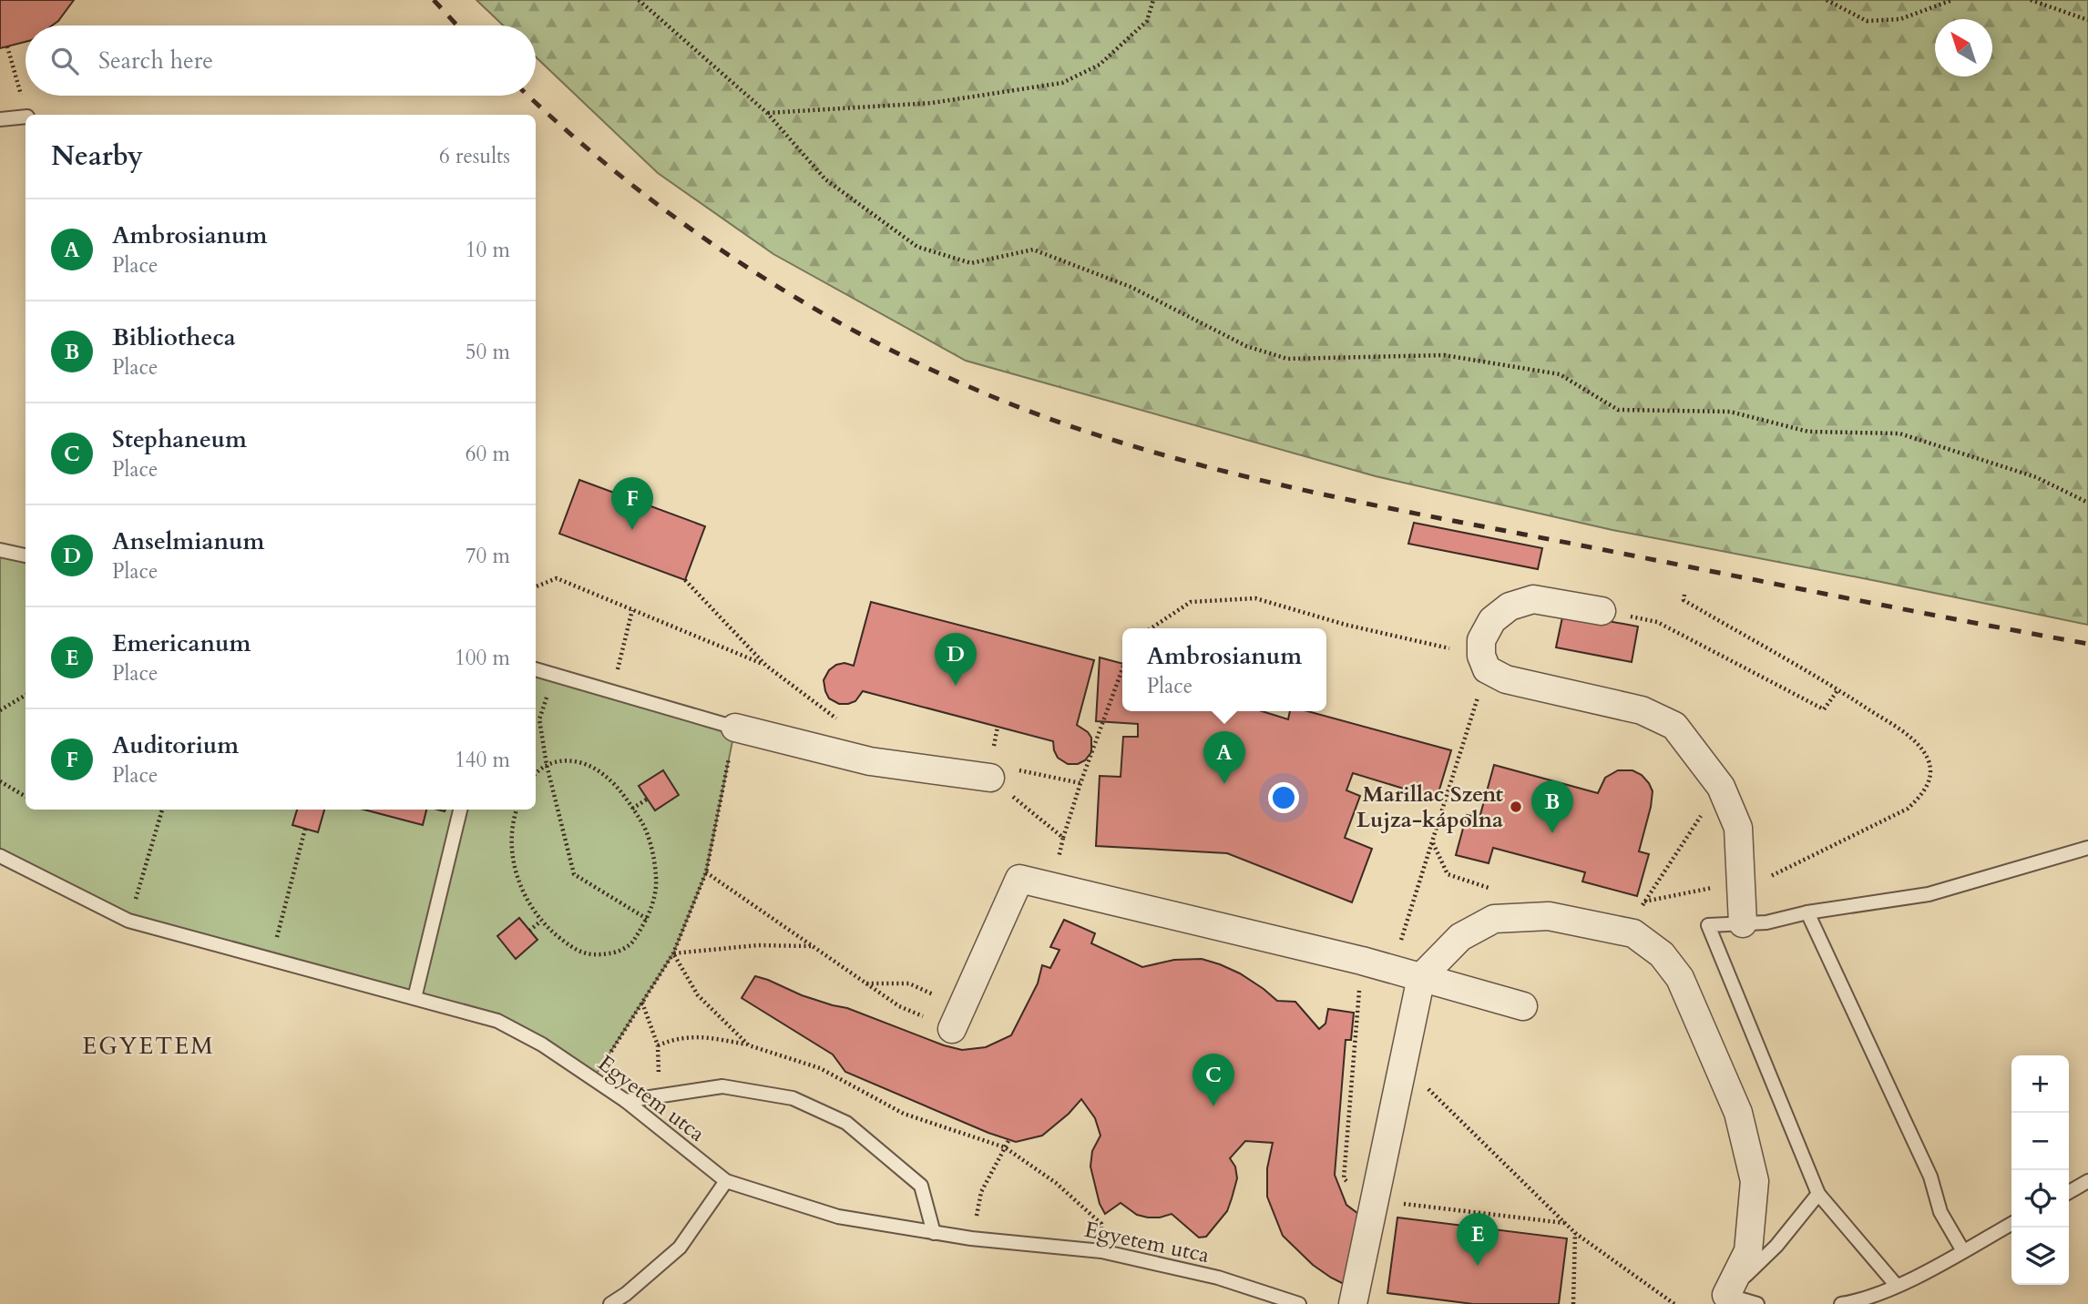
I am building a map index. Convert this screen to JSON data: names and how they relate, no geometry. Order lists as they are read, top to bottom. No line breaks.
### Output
{"streets":{"lane":["Egyetem utca"]},"districts":["EGYETEM"],"places":["Marillac Szent Lujza-kápolna"],"north":"top left","page":{"search":"Search here","heading":["Nearby","6 results"],"list":[{"mark":"A","name":"Ambrosianum","note":"Place","value":"10 m"},{"mark":"B","name":"Bibliotheca","note":"Place","value":"50 m"},{"mark":"C","name":"Stephaneum","note":"Place","value":"60 m"},{"mark":"D","name":"Anselmianum","note":"Place","value":"70 m"},{"mark":"E","name":"Emericanum","note":"Place","value":"100 m"},{"mark":"F","name":"Auditorium","note":"Place","value":"140 m"}],"pins":["F","D","A","B","C","E"],"popup":["Ambrosianum","Place"],"map_buttons":["+","−"]}}
